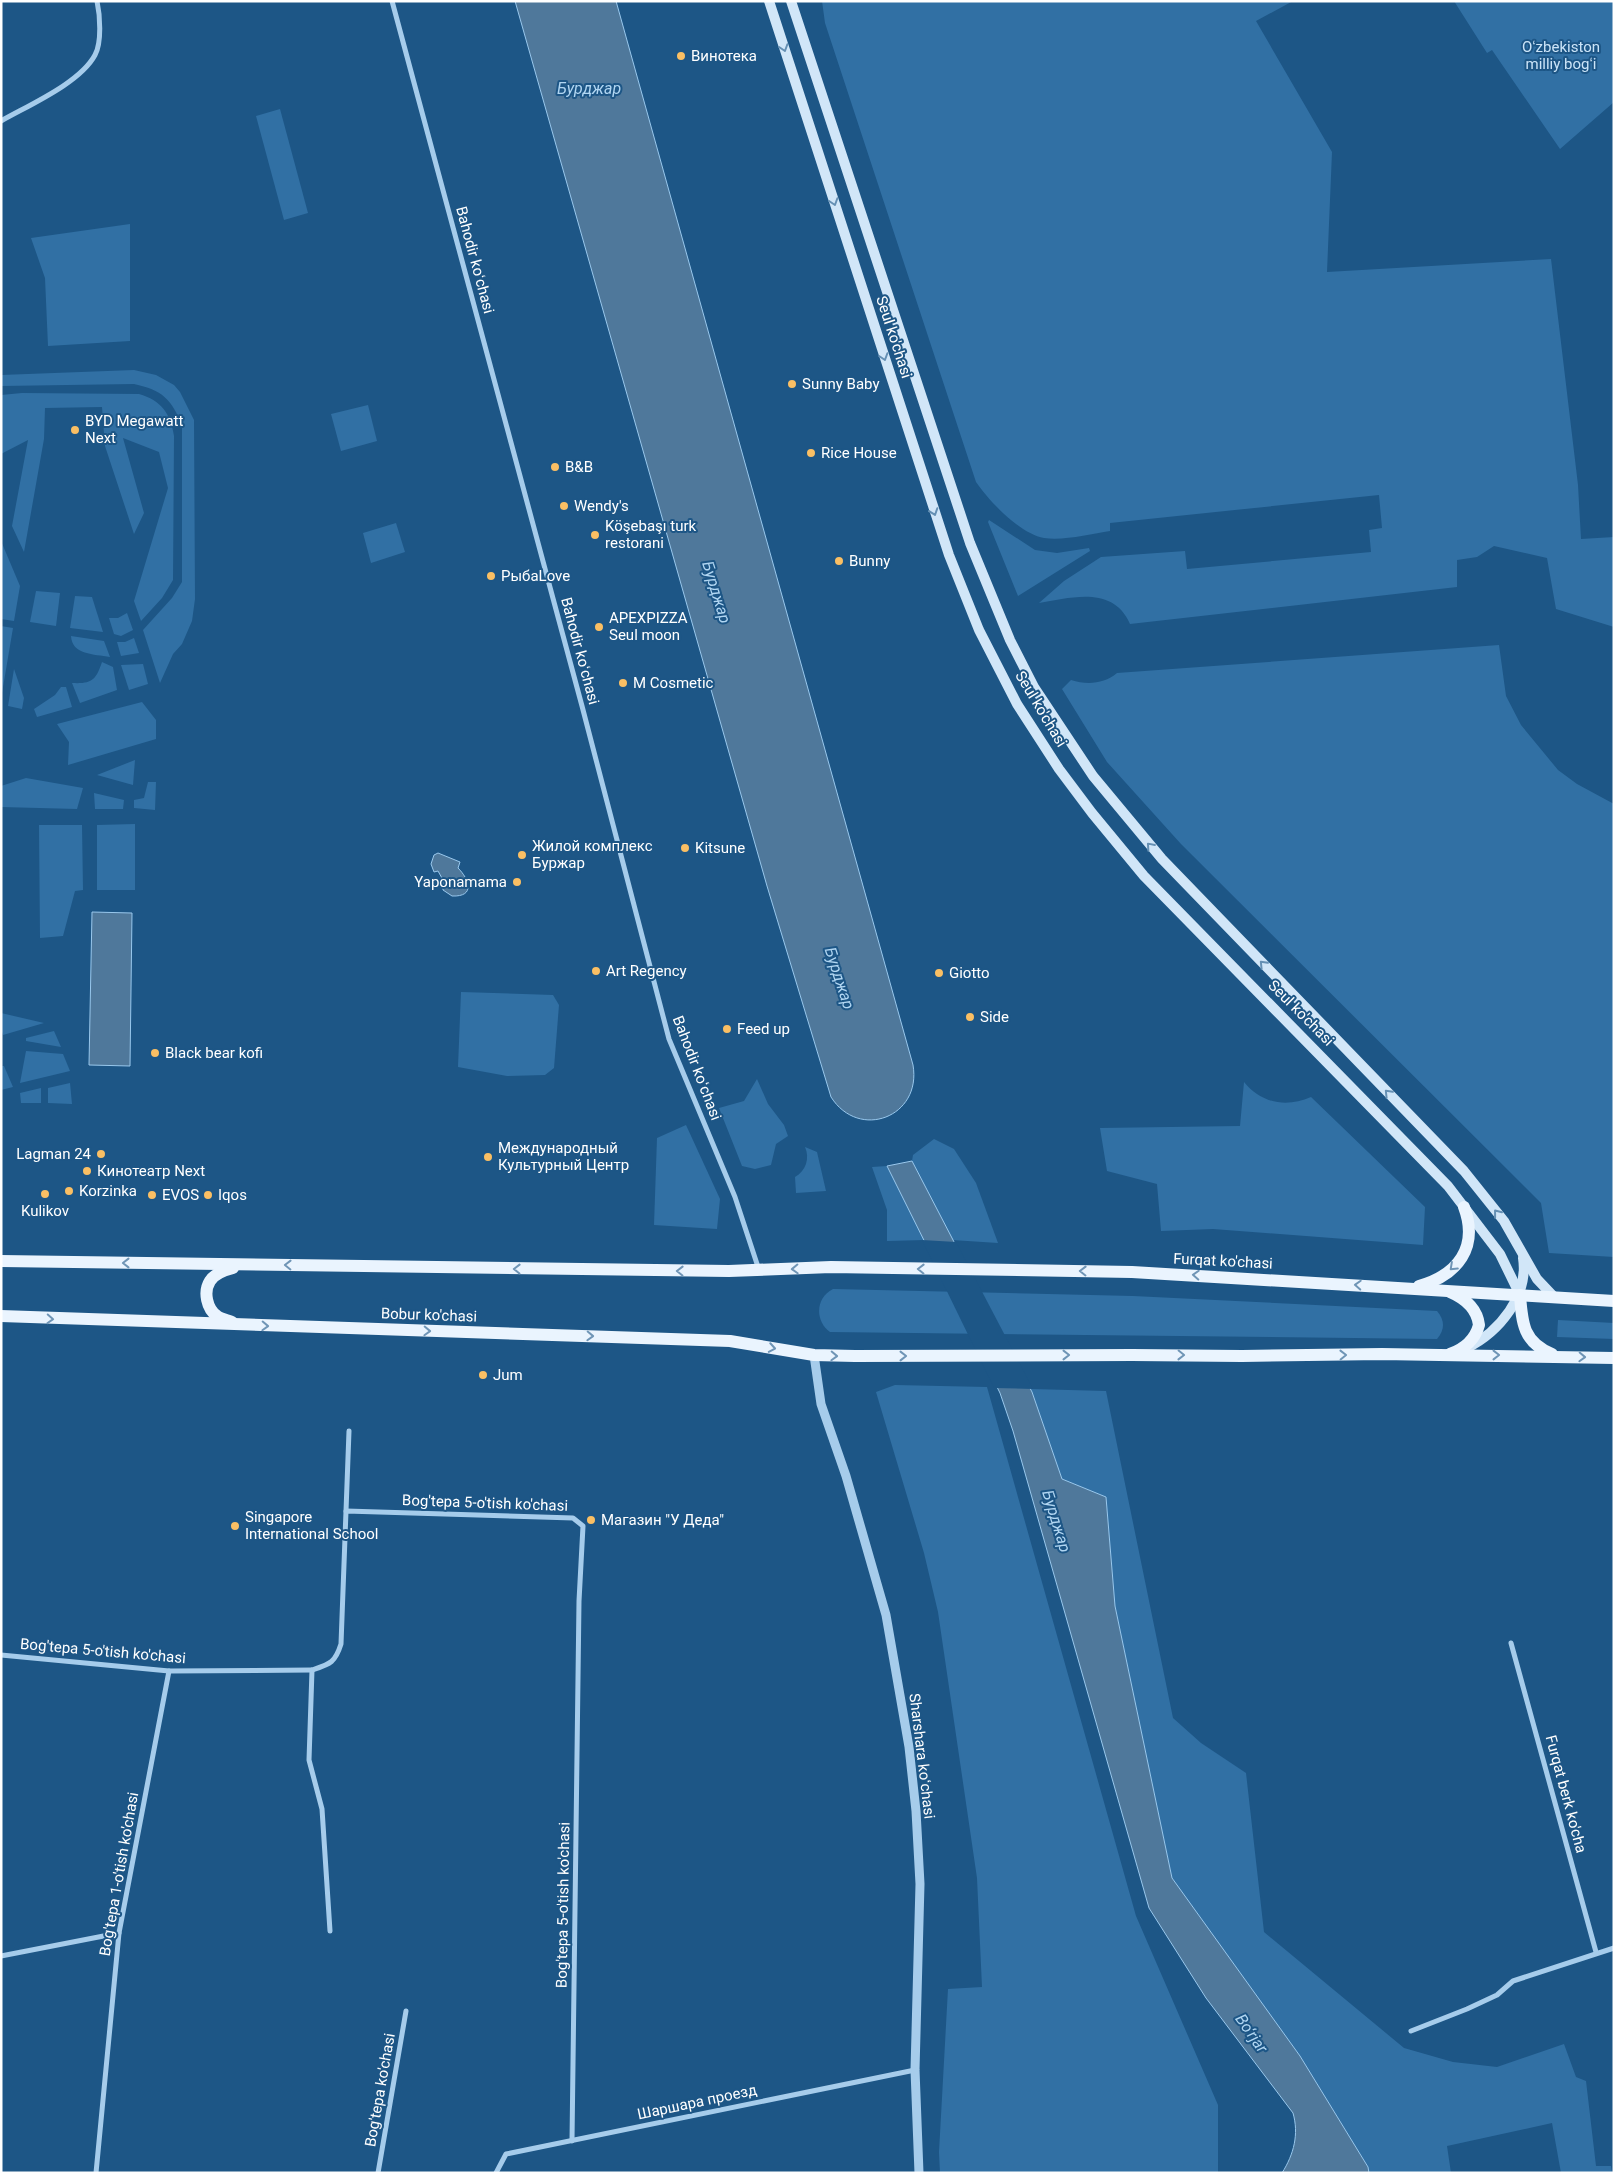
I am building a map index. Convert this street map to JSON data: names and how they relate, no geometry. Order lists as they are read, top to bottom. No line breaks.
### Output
{"streets":{"main road":["Seul ko'chasi","Furqat ko'chasi","Bobur ko'chasi"],"street":["Bahodir koʻchasi","Bog'tepa 5-o'tish ko'chasi","Sharshara koʻchasi","Furqat berk ko'cha","Bog'tepa 1-o'tish ko'chasi","Bog'tepa ko'chasi","Шаршара проезд"]},"crossings":[["Bahodir koʻchasi","Furqat ko'chasi"],["Seul ko'chasi","Furqat ko'chasi"],["Bobur ko'chasi","Sharshara koʻchasi"],["Bog'tepa 5-o'tish ko'chasi","Bog'tepa 1-o'tish ko'chasi"],["Bog'tepa 5-o'tish ko'chasi","Шаршара проезд"],["Sharshara koʻchasi","Шаршара проезд"]],"one_way":["Furqat ko'chasi"],"water":["Бурджар","Bo‘rjar"],"parks":["Oʻzbekiston milliy bogʻi"],"places":["Винотека","Sunny Baby","BYD Megawatt Next","Rice House","B&B","Wendy's","Köşebaşı turk restorani","Bunny","РыбаLove","APEXPIZZA Seul moon","M Cosmetic","Kitsune","Жилой комплекс Буржар","Yaponamama","Art Regency","Giotto","Side","Feed up","Black bear kofi","Lagman 24","Международный Культурный Центр","Кинотеатр Next","Korzinka","Kulikov","EVOS","Iqos","Jum","Магазин \"У Деда\"","Singapore International School"]}
